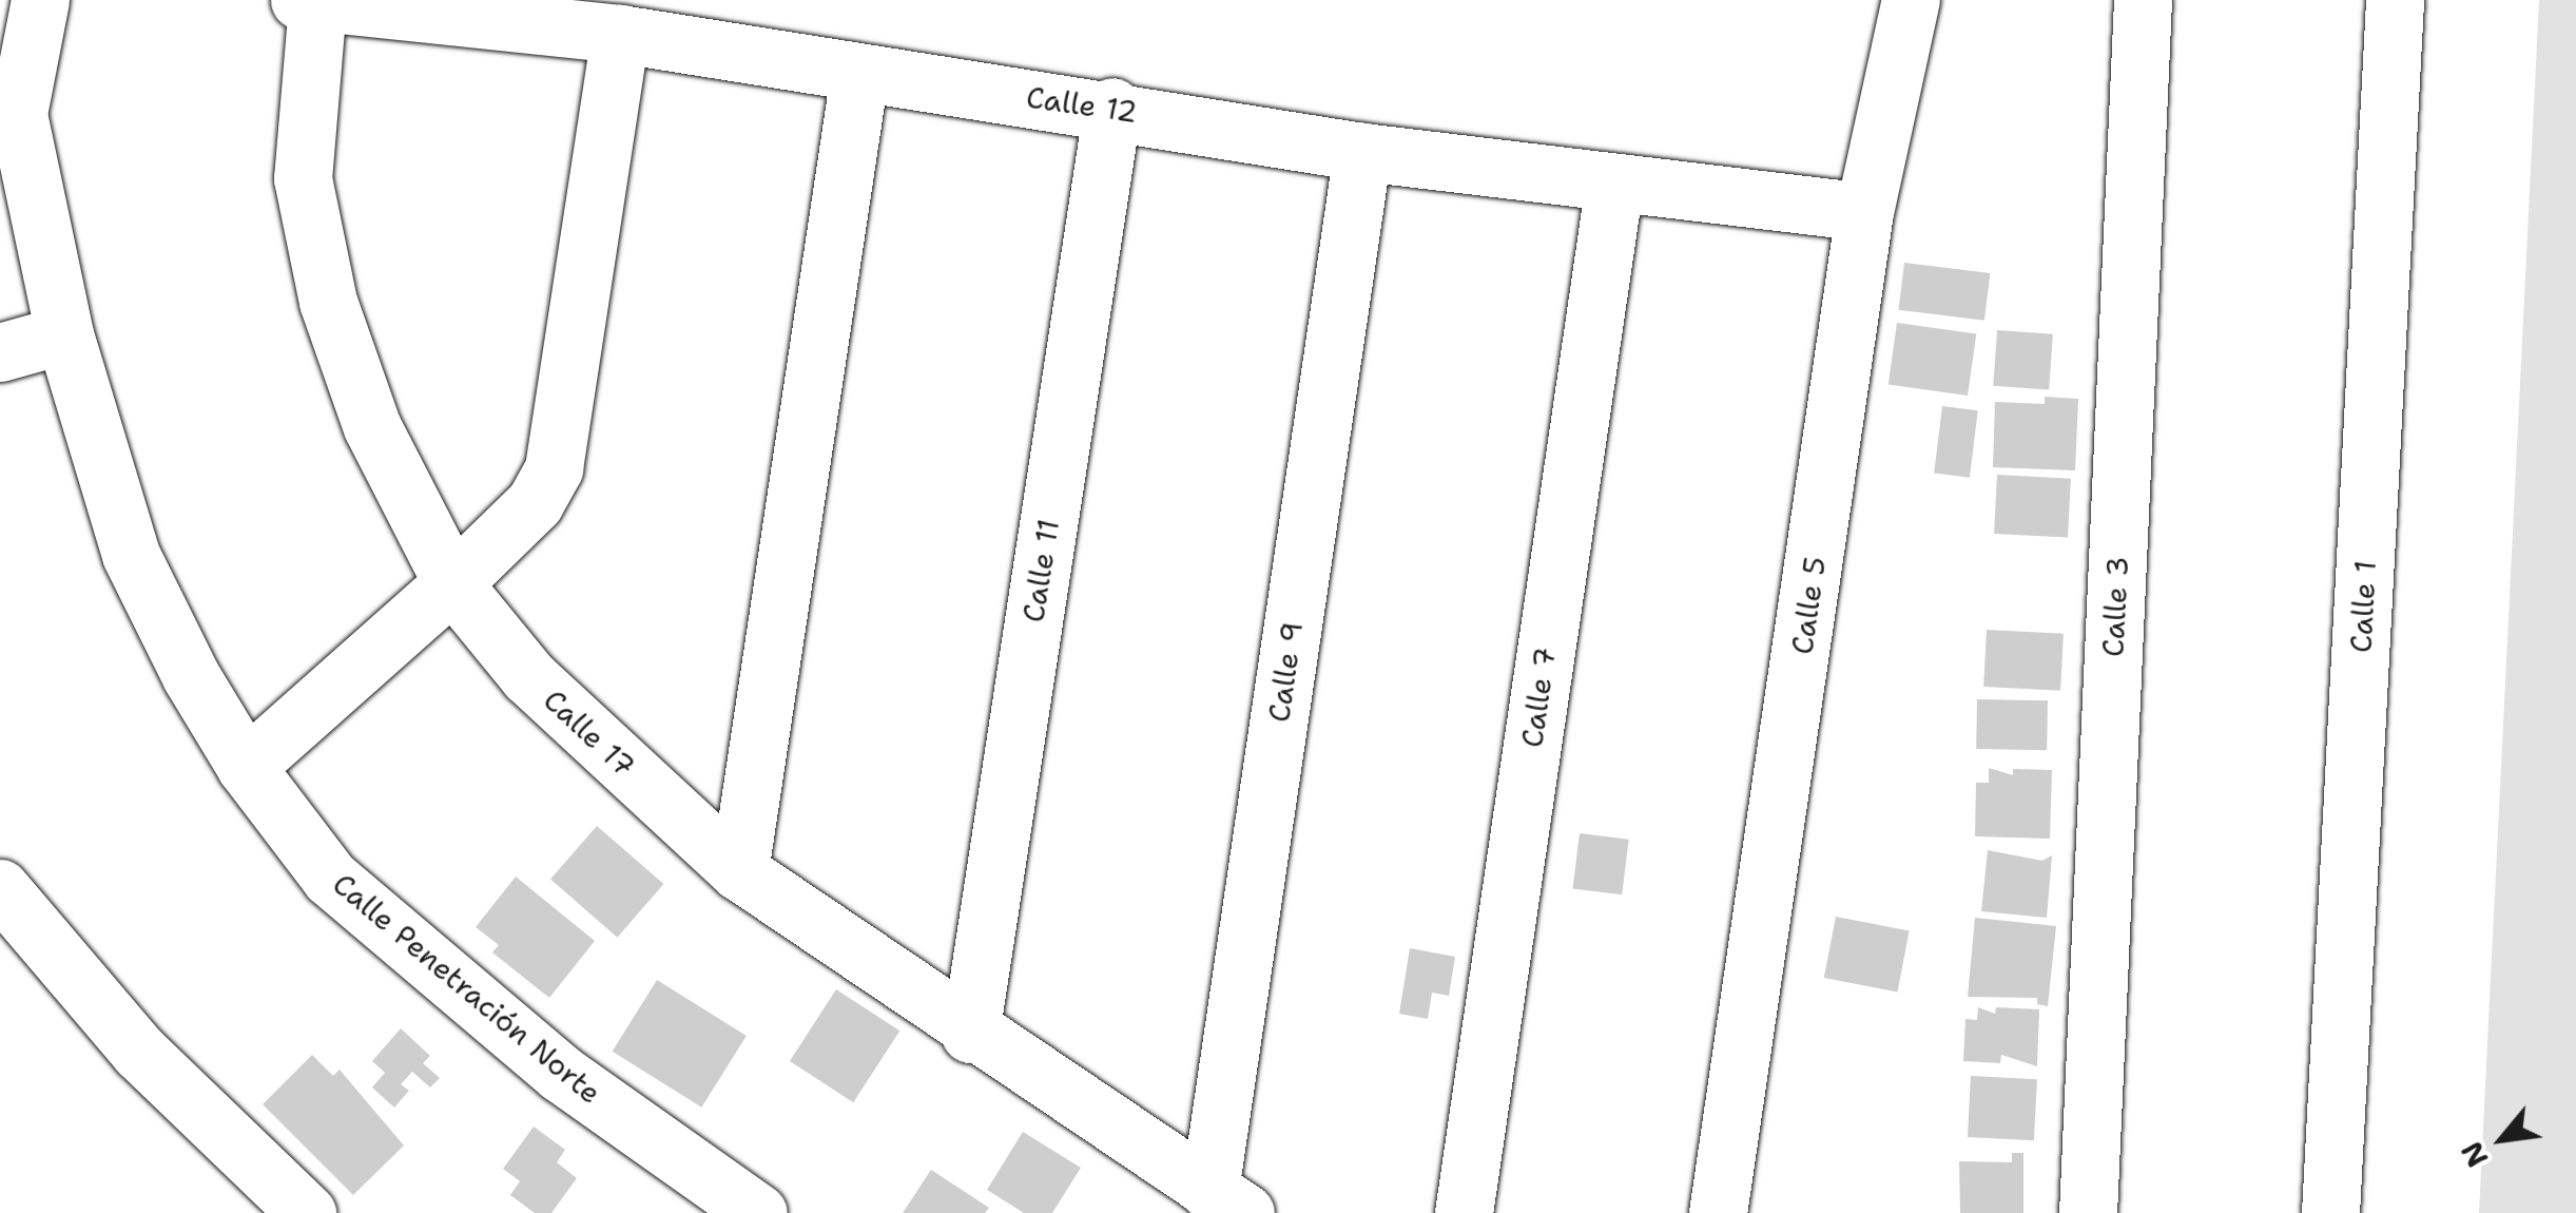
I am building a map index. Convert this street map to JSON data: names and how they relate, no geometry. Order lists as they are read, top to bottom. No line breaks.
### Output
{"streets":{"street":["Calle 12","Calle 11","Calle 5","Calle 3","Calle 1","Calle 9","Calle 7","Calle 17","Calle Penetración Norte"]},"crossings":[["Calle 12","Calle 11"],["Calle 12","Calle 5"],["Calle 12","Calle 9"],["Calle 12","Calle 7"],["Calle 12","Calle 17"],["Calle 11","Calle 17"],["Calle 9","Calle 17"]],"north":"bottom left"}
